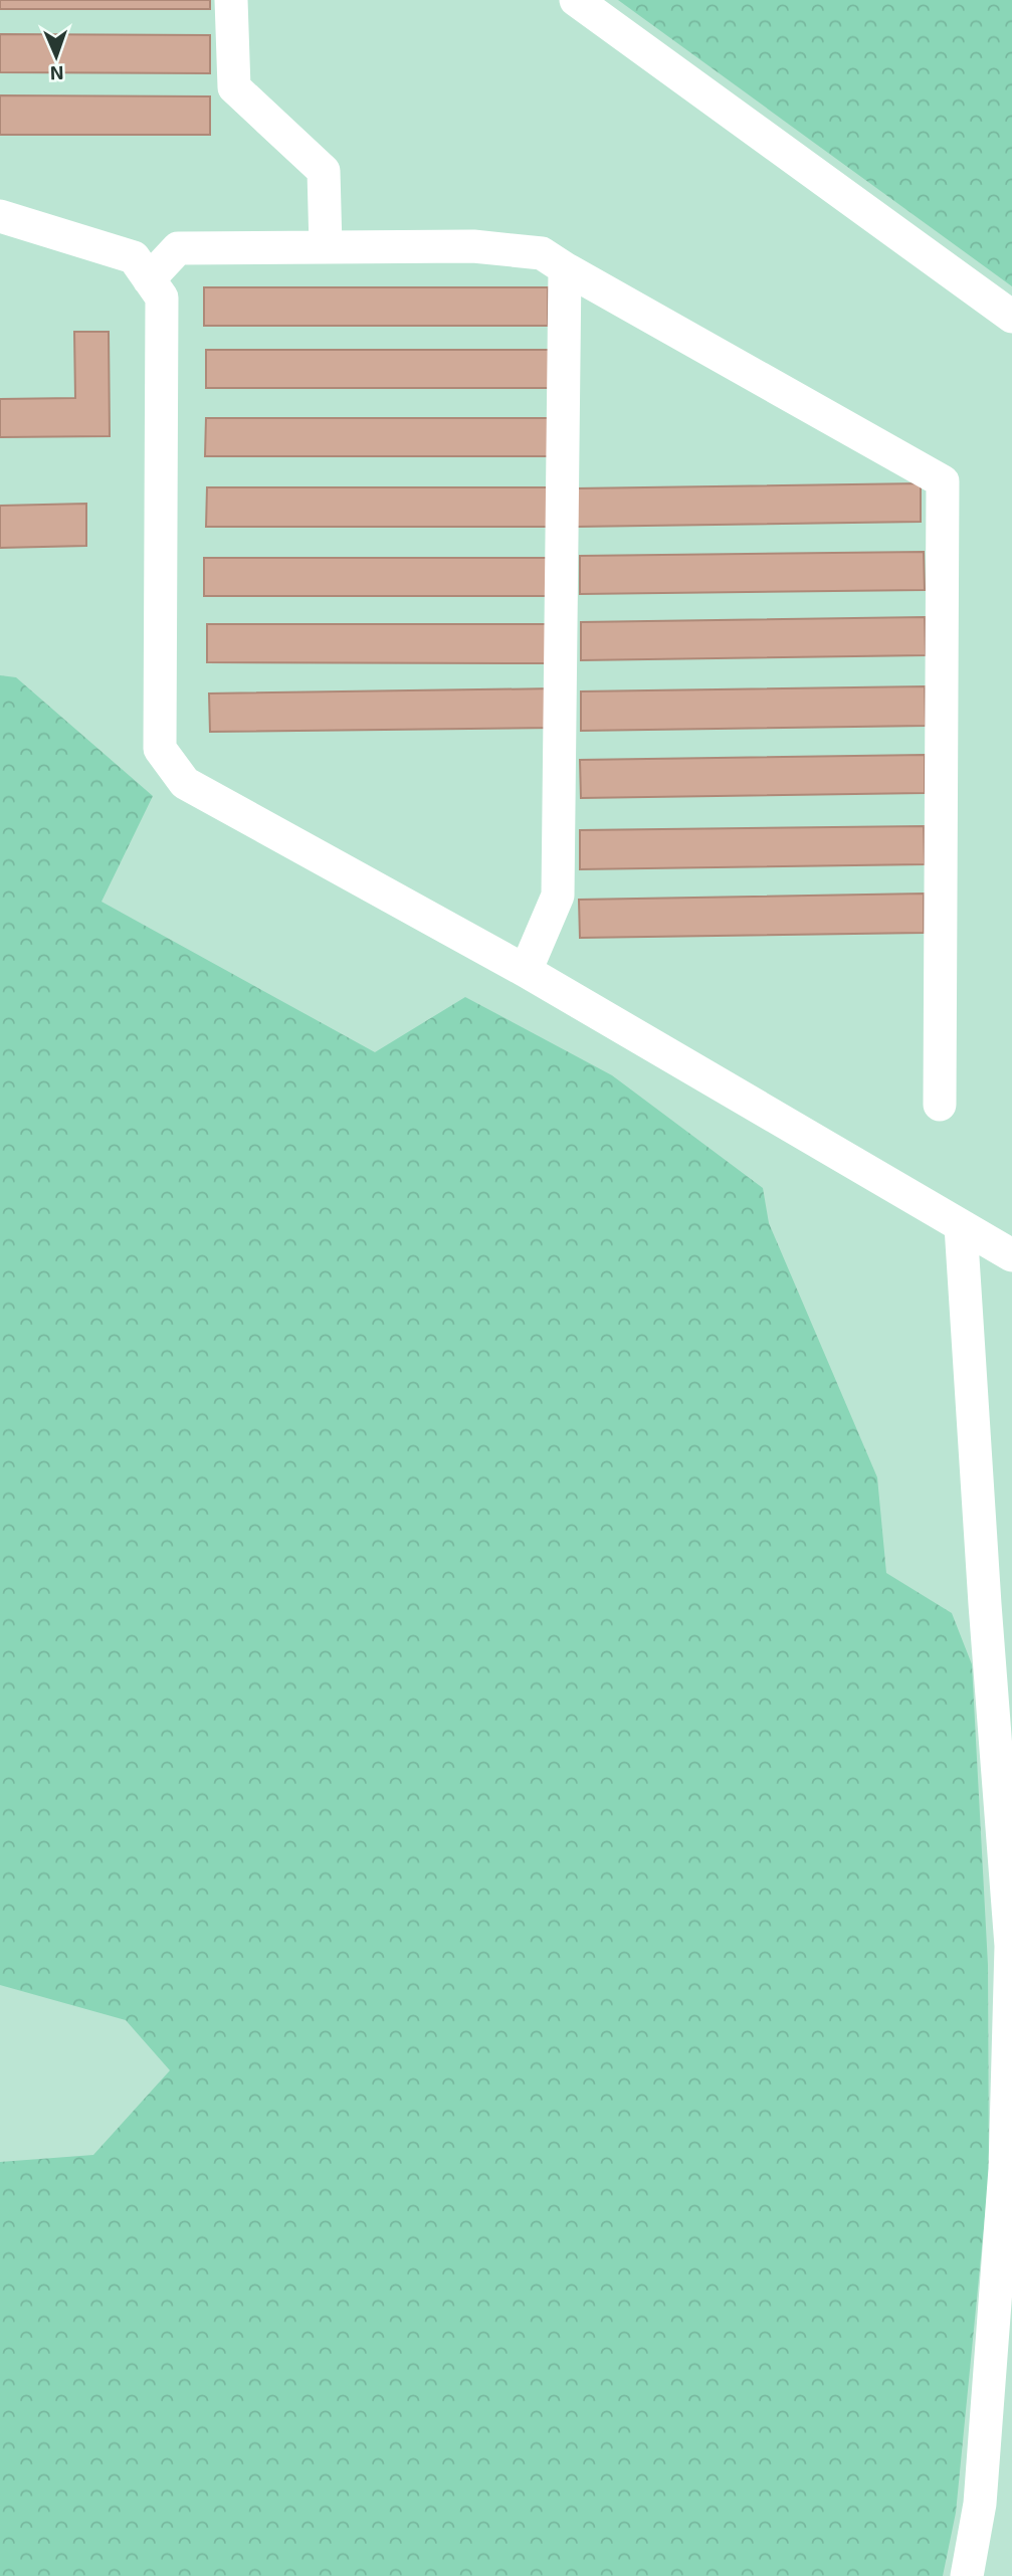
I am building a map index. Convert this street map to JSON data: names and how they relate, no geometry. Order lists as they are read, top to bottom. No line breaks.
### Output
{"north":"bottom"}
